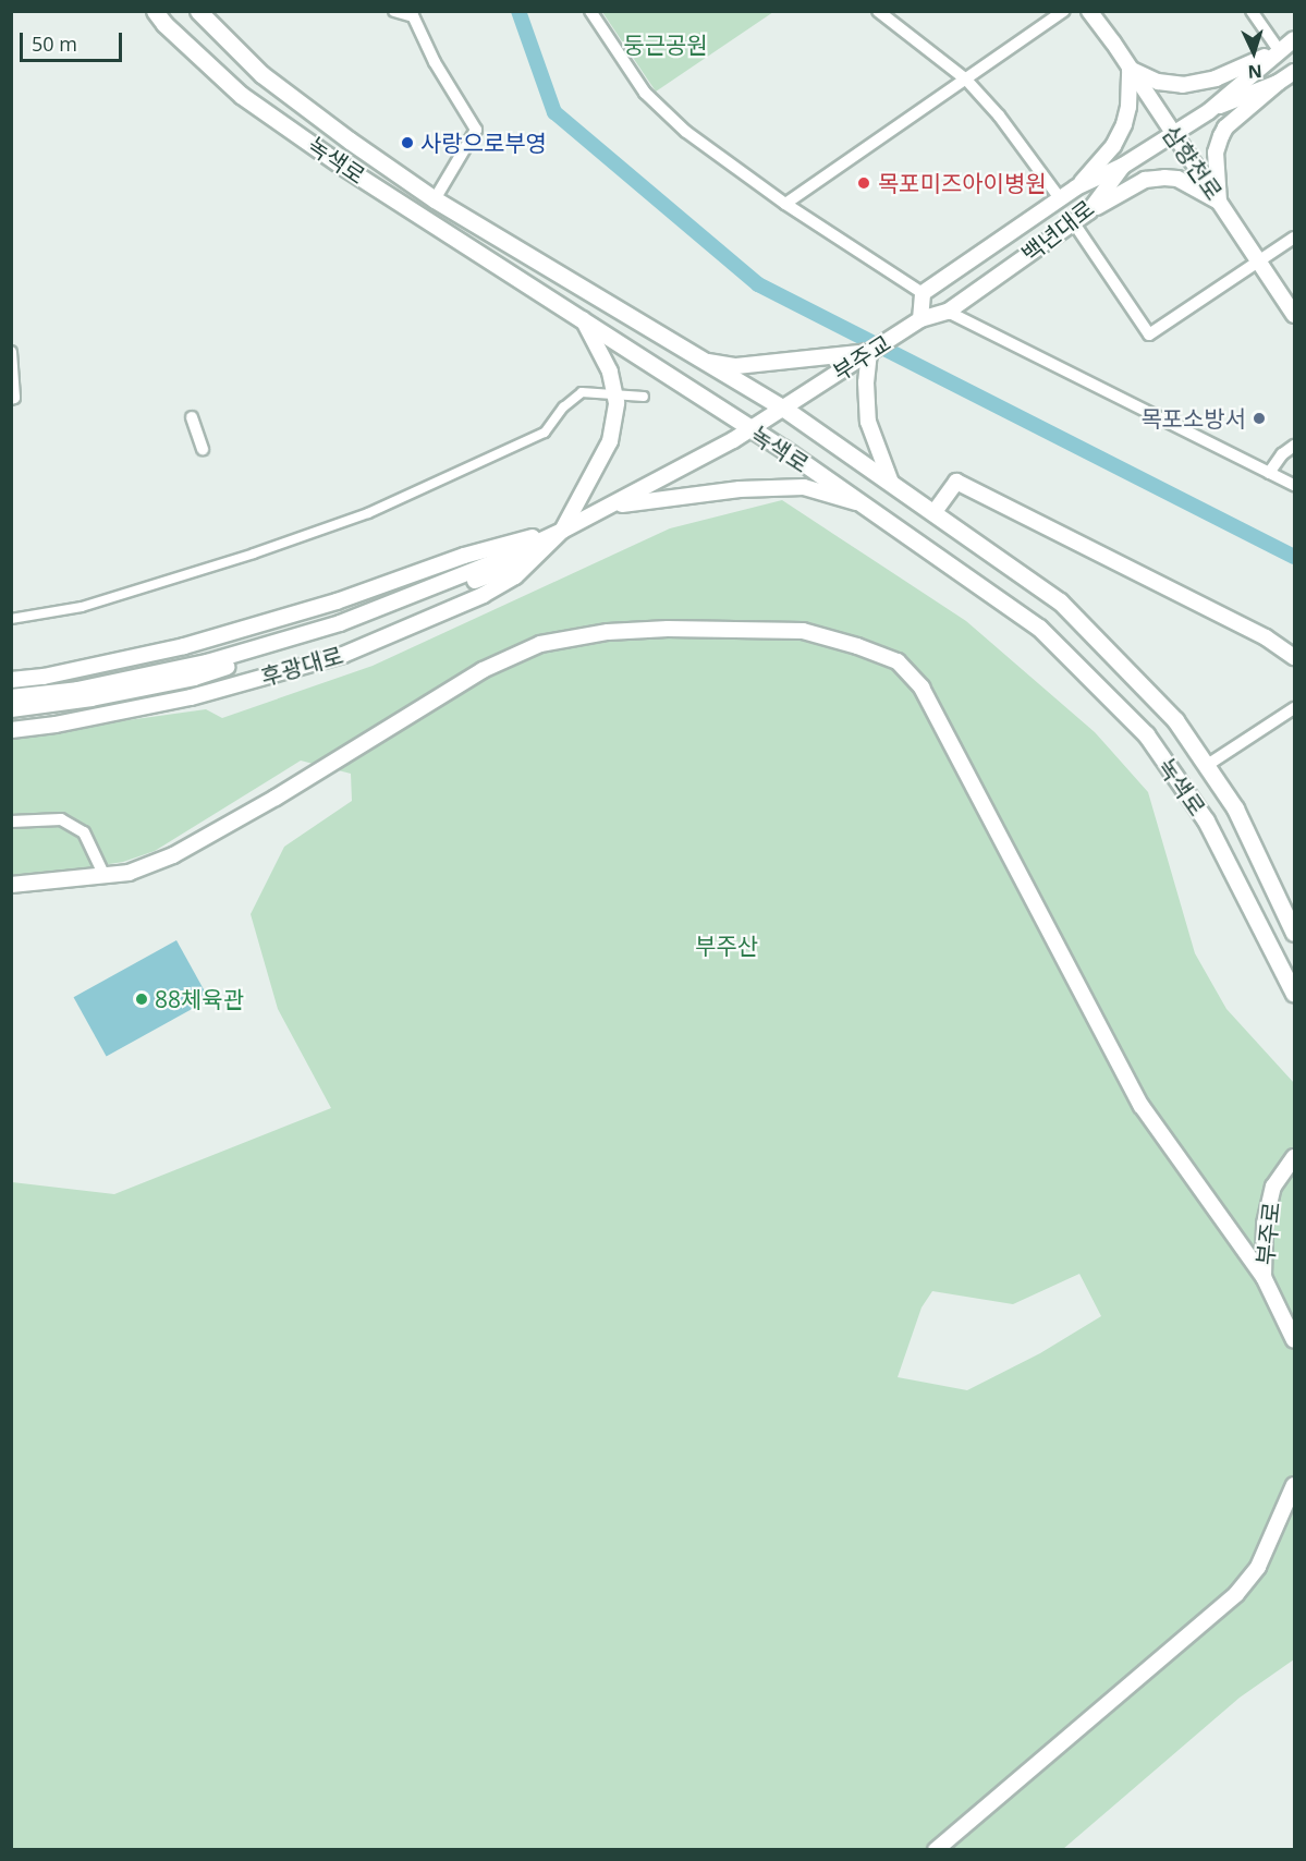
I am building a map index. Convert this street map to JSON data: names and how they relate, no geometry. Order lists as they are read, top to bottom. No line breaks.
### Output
{"streets":{"main road":["녹색로"],"street":["삼향천로","백년대로","부주교","후광대로","부주로"]},"crossings":[["녹색로","후광대로"],["백년대로","부주교"],["부주교","후광대로"]],"parks":["둥근공원","부주산"],"places":["사랑으로부영","목포미즈아이병원","목포소방서","88체육관"],"scale_bar":"50 m","north":"bottom"}
